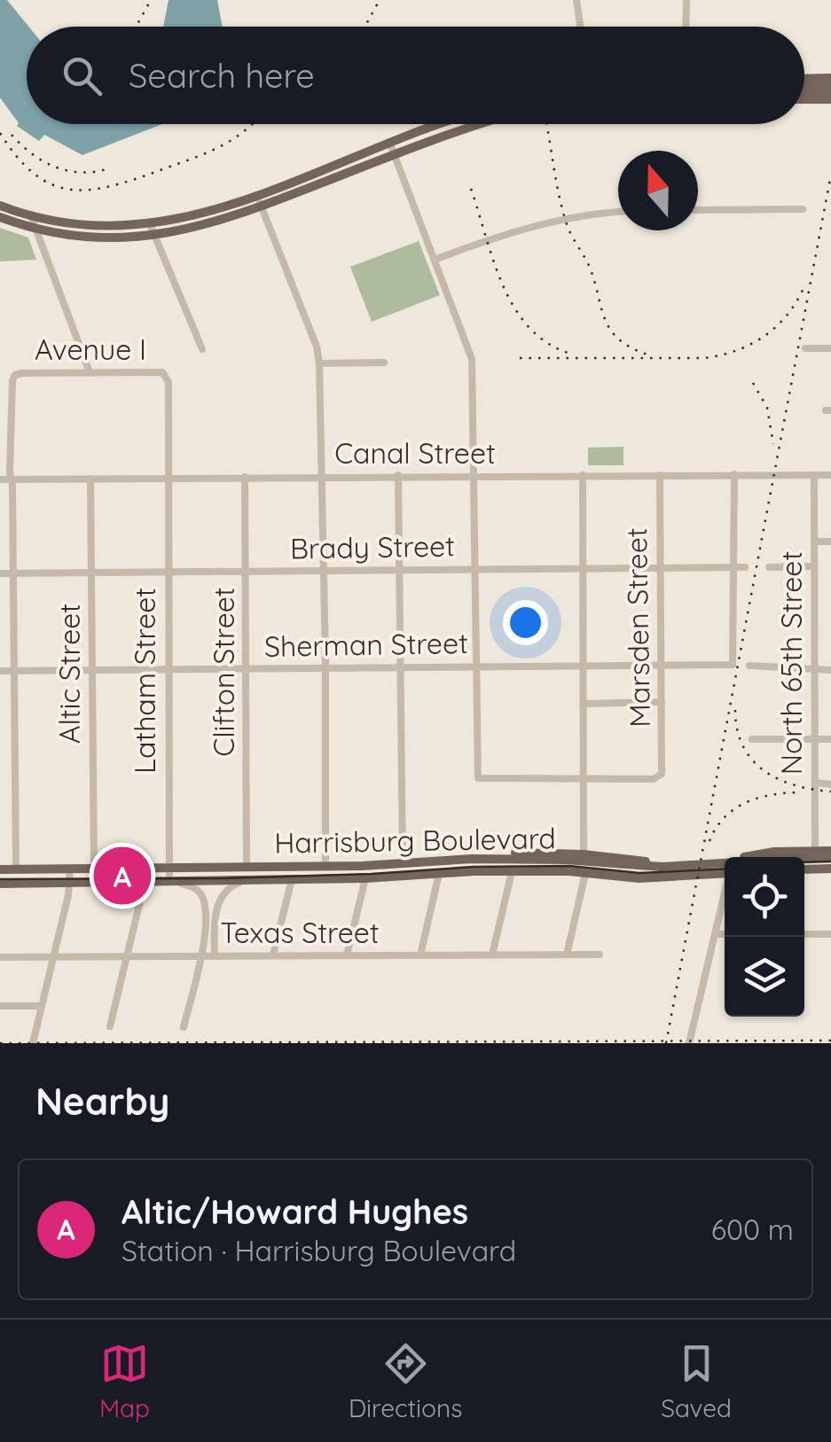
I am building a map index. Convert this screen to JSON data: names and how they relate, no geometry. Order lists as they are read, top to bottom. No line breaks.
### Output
{"streets":{"main road":["Harrisburg Boulevard"],"street":["Avenue I","Canal Street","Brady Street","Marsden Street","Sherman Street","North 65th Street","Clifton Street","Altic Street","Latham Street","Texas Street"]},"crossings":[["Avenue I","Canal Street"],["Avenue I","Latham Street"],["Canal Street","Marsden Street"],["Canal Street","North 65th Street"],["Canal Street","Clifton Street"],["Canal Street","Altic Street"],["Canal Street","Latham Street"],["Brady Street","Marsden Street"],["Brady Street","Sherman Street"],["Brady Street","Clifton Street"],["Brady Street","Altic Street"],["Brady Street","Latham Street"],["Marsden Street","Sherman Street"],["Sherman Street","Clifton Street"],["Sherman Street","Altic Street"],["Sherman Street","Latham Street"],["North 65th Street","Harrisburg Boulevard"],["Clifton Street","Harrisburg Boulevard"],["Altic Street","Harrisburg Boulevard"],["Latham Street","Harrisburg Boulevard"]],"north":"top","page":{"search":"Search here","pins":"A","heading":"Nearby","list":[{"mark":"A","name":"Altic/Howard Hughes","note":"Station · Harrisburg Boulevard","value":"600 m"}],"nav":["Map","Directions","Saved"]}}
